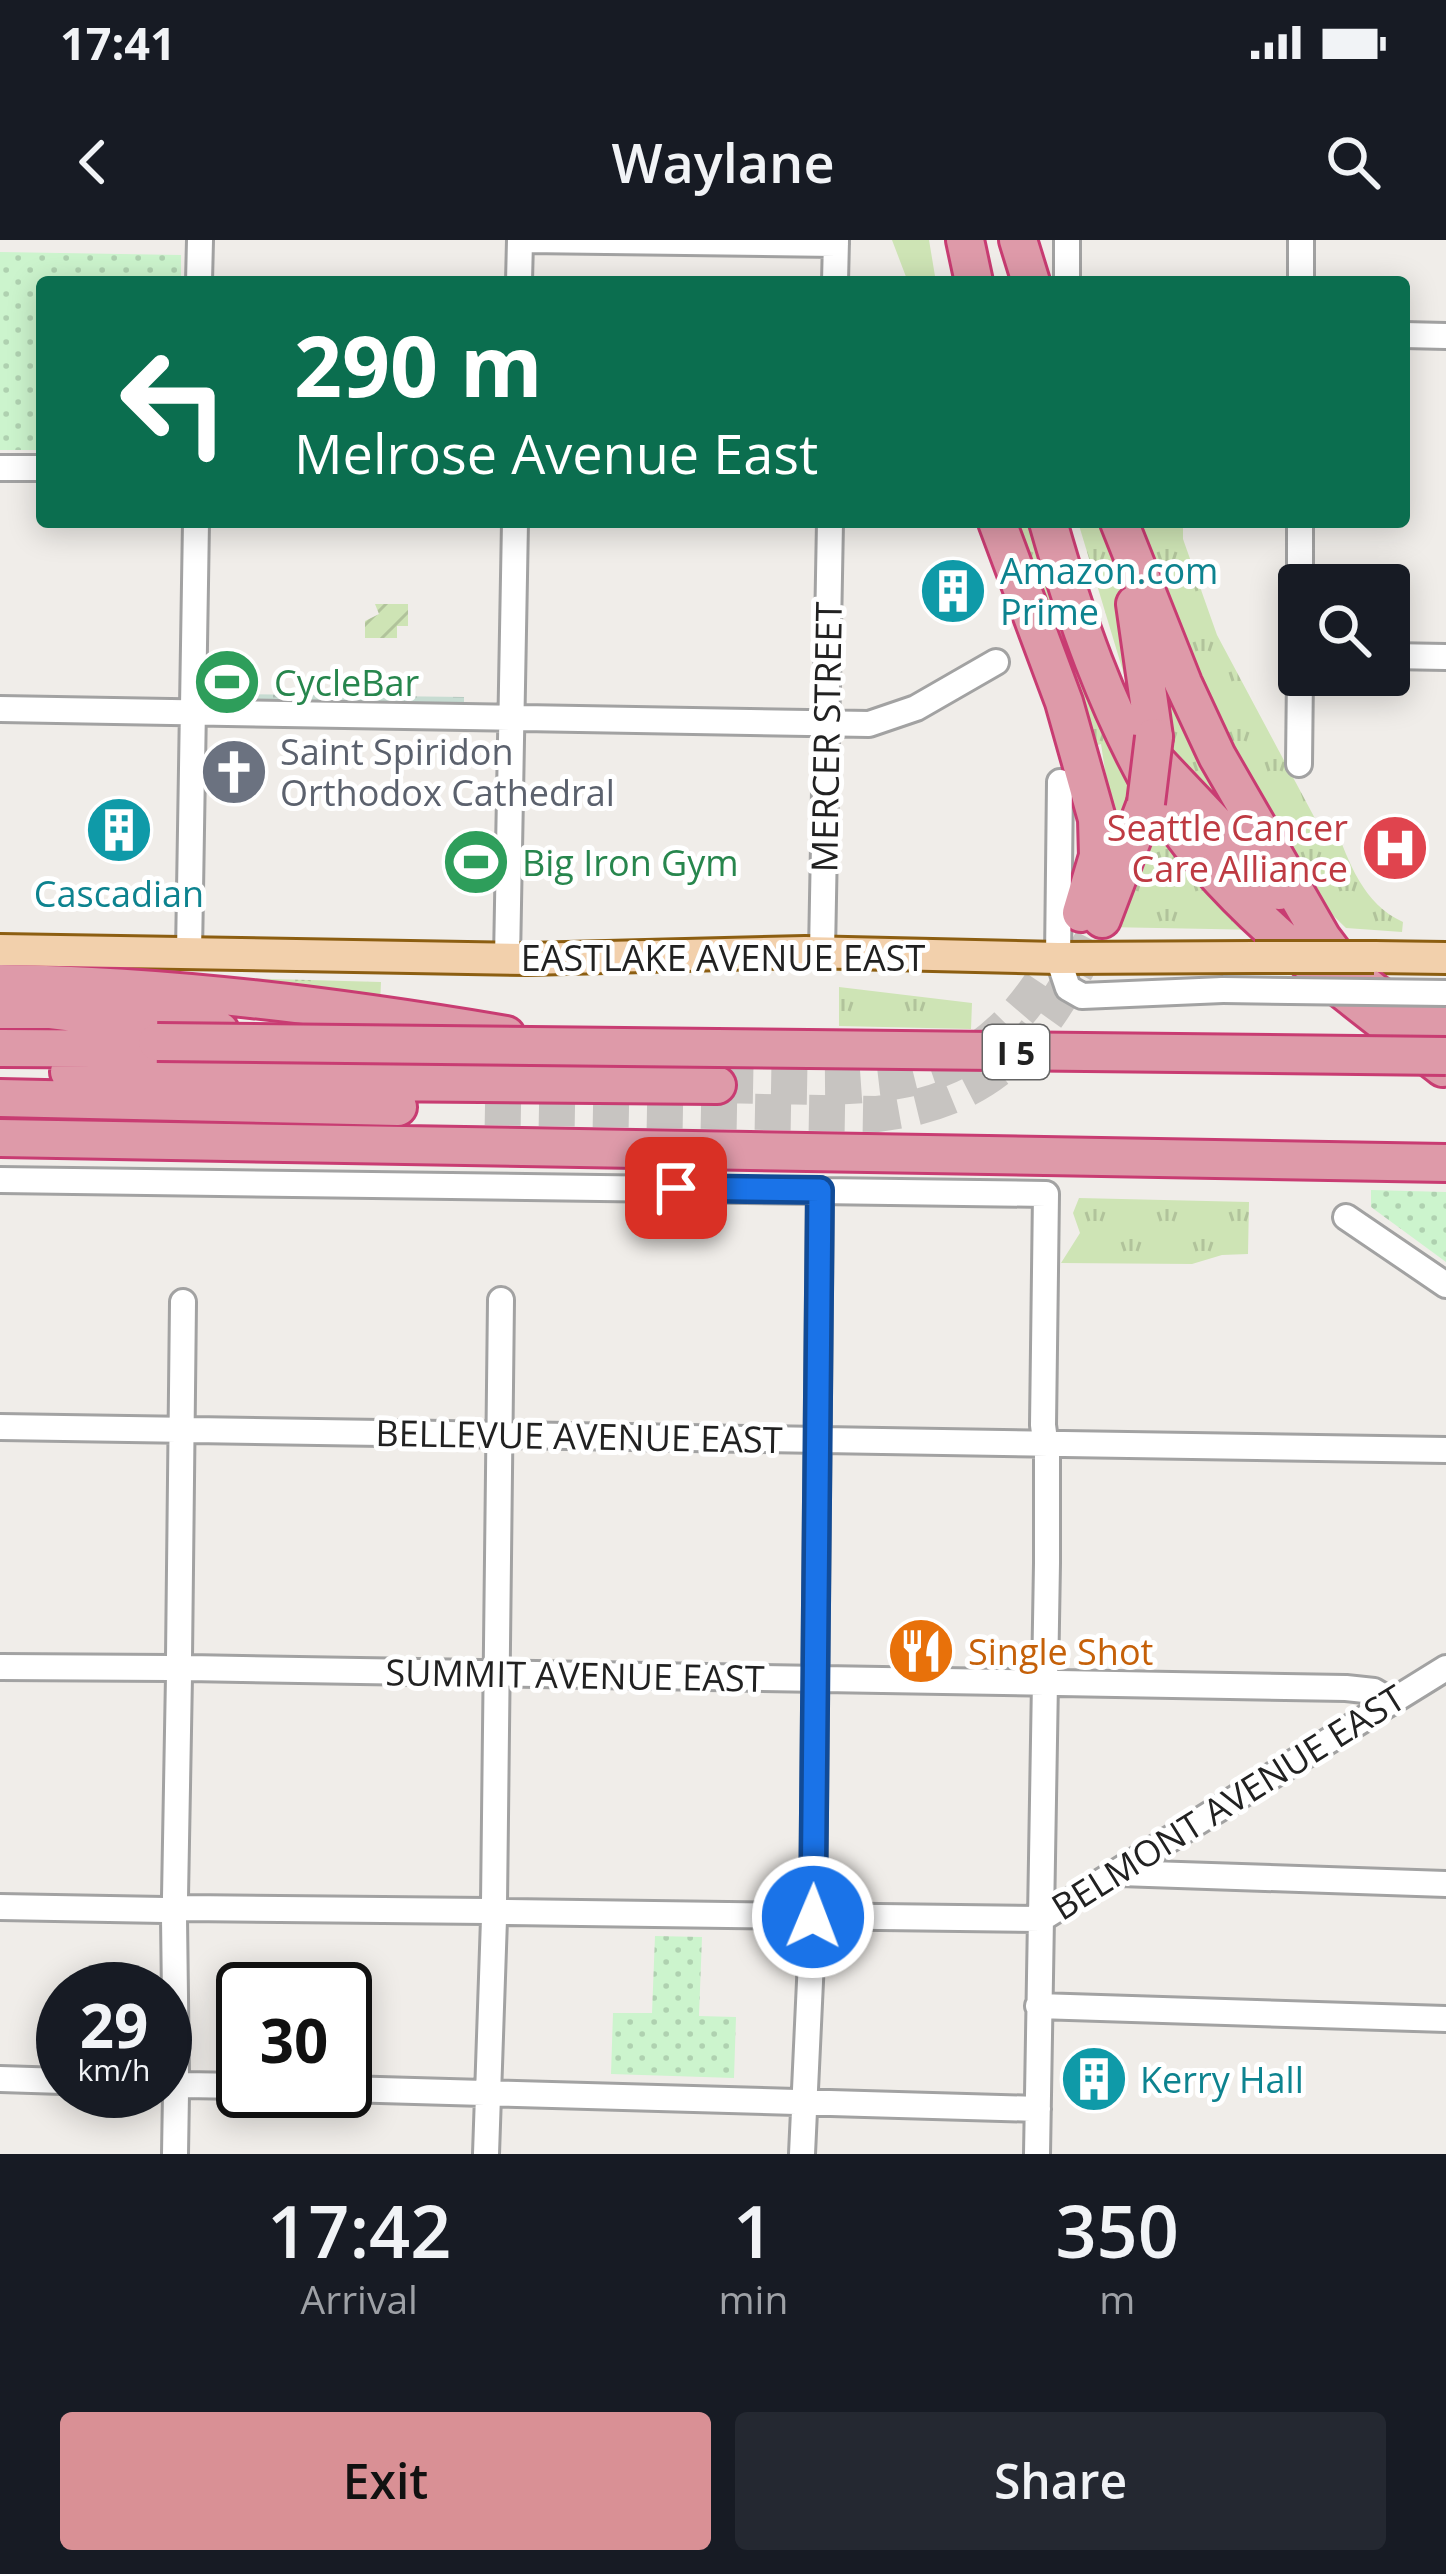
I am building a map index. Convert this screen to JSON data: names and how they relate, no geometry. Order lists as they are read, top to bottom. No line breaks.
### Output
{"streets":{"highway":["I 5"],"main road":["EASTLAKE AVENUE EAST"],"street":["MERCER STREET","BELLEVUE AVENUE EAST","SUMMIT AVENUE EAST","BELMONT AVENUE EAST"]},"crossings":[["MERCER STREET","EASTLAKE AVENUE EAST"],["SUMMIT AVENUE EAST","BELMONT AVENUE EAST"]],"places":{"building":["Amazon.com Prime","Cascadian","Kerry Hall"],"sports":["CycleBar","Big Iron Gym"],"church":["Saint Spiridon Orthodox Cathedral"],"hospital":["Seattle Cancer Care Alliance"],"restaurant":["Single Shot"]},"page":{"status":"17:41","header":"Waylane","turn":["290 m","Melrose Avenue East"],"speed":"29 km/h","limit":"30","eta":["17:42","Arrival","1","min","350","m"],"buttons":["Exit","Share"]}}
